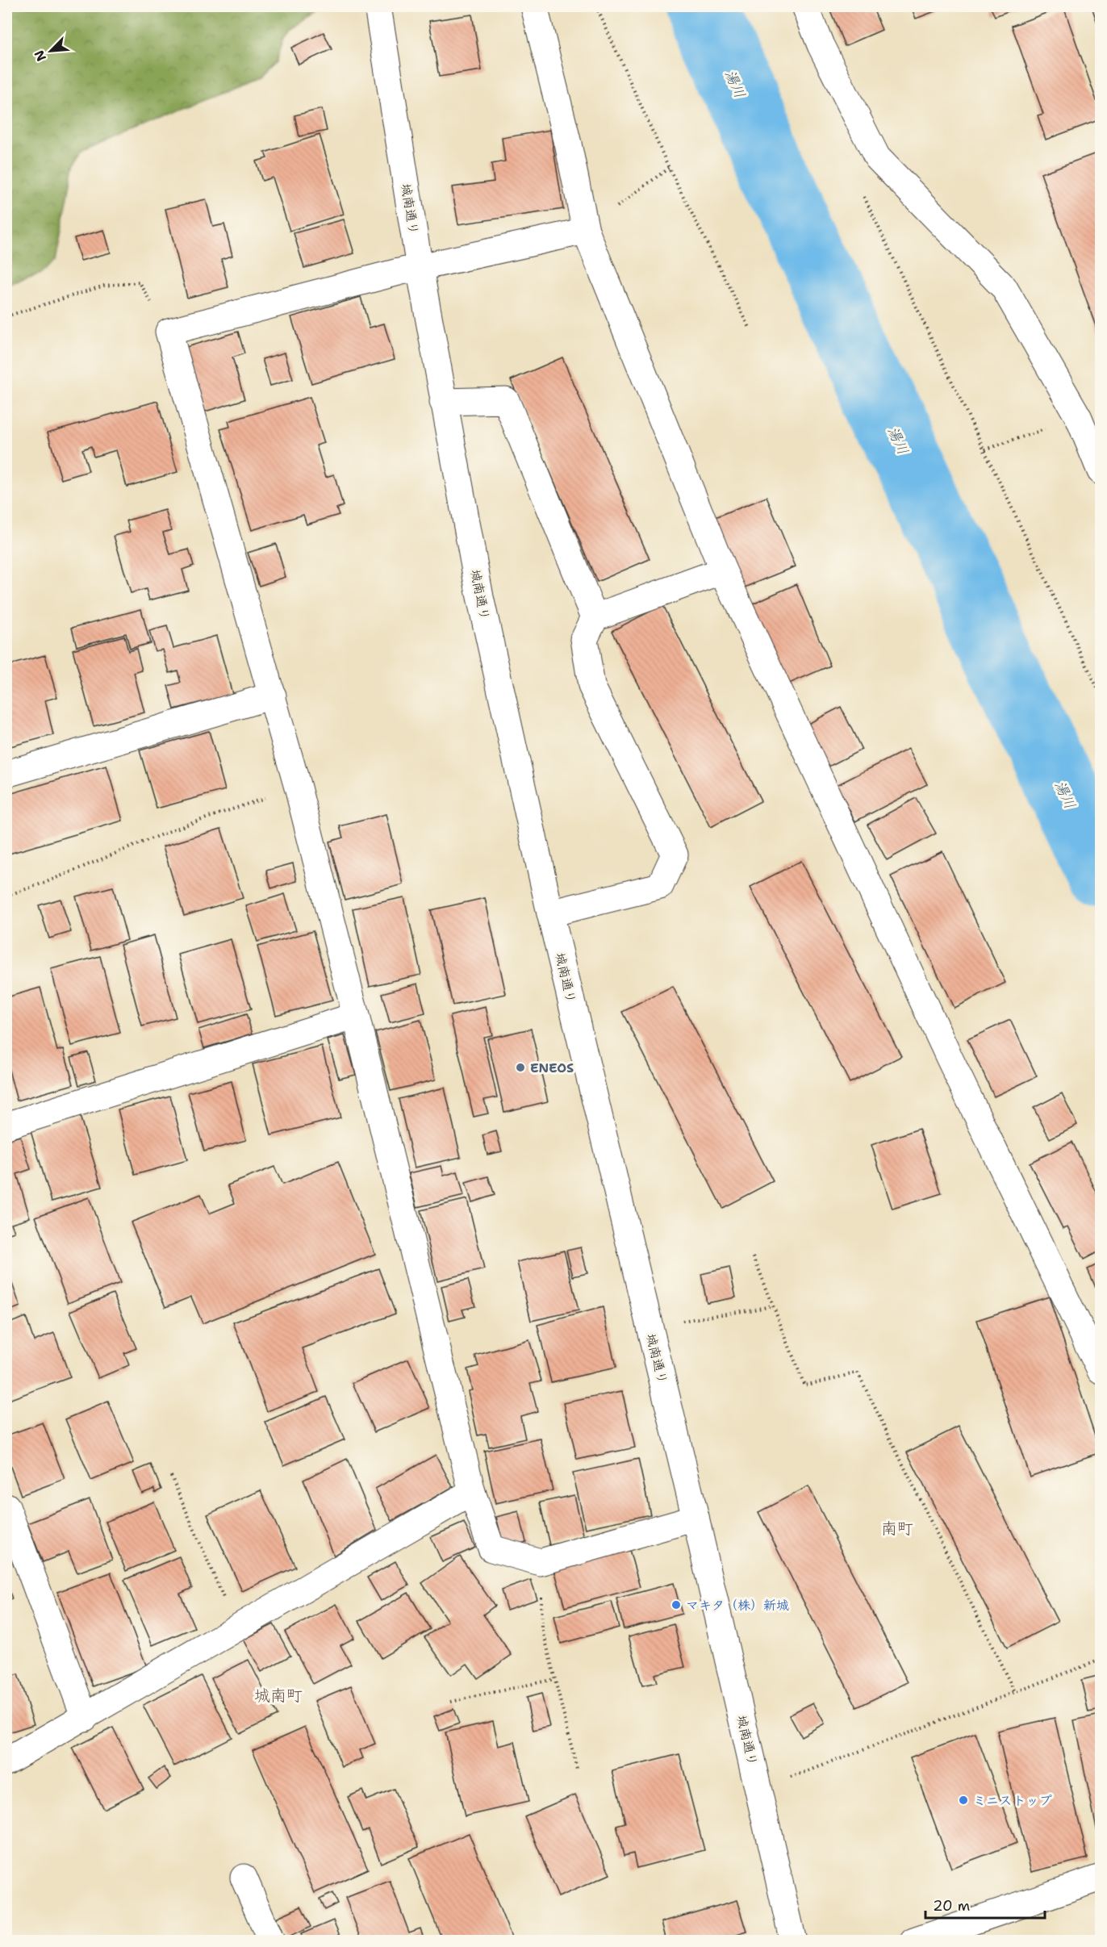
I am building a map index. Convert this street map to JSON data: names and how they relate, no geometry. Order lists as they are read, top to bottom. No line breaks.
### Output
{"streets":{"street":["城南通り"]},"districts":["南町","城南町"],"water":["湯川"],"places":["ENEOS","マキタ（株）新城","ミニストップ"],"scale_bar":"20 m","north":"bottom left"}
